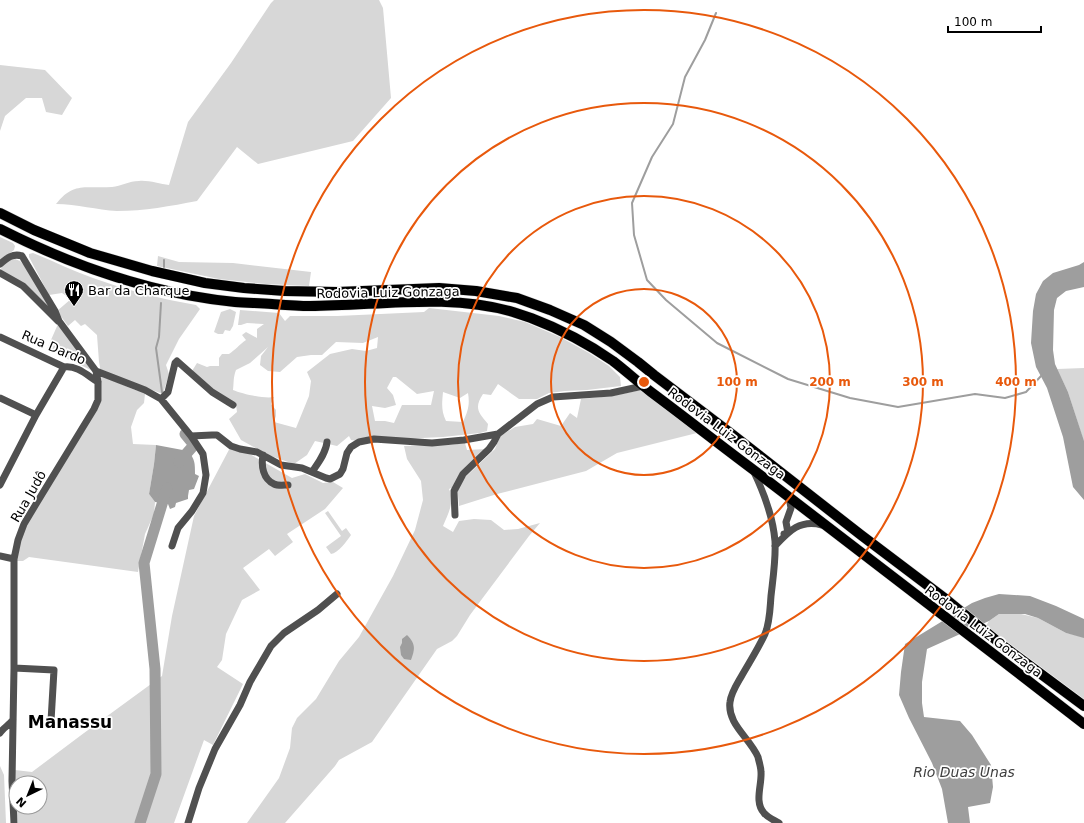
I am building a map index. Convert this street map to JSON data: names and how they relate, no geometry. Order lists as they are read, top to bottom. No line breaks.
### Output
{"streets":{"highway":["Rodovia Luiz Gonzaga"],"street":["Rua Dardo","Rua Judô"]},"crossings":[["Rua Dardo","Rua Judô"]],"districts":["Manassu"],"water":["Rio Duas Unas"],"places":{"restaurant":["Bar da Charque"]},"scale_bar":"100 m","north":"bottom left","rings":["100 m","200 m","300 m","400 m"]}
